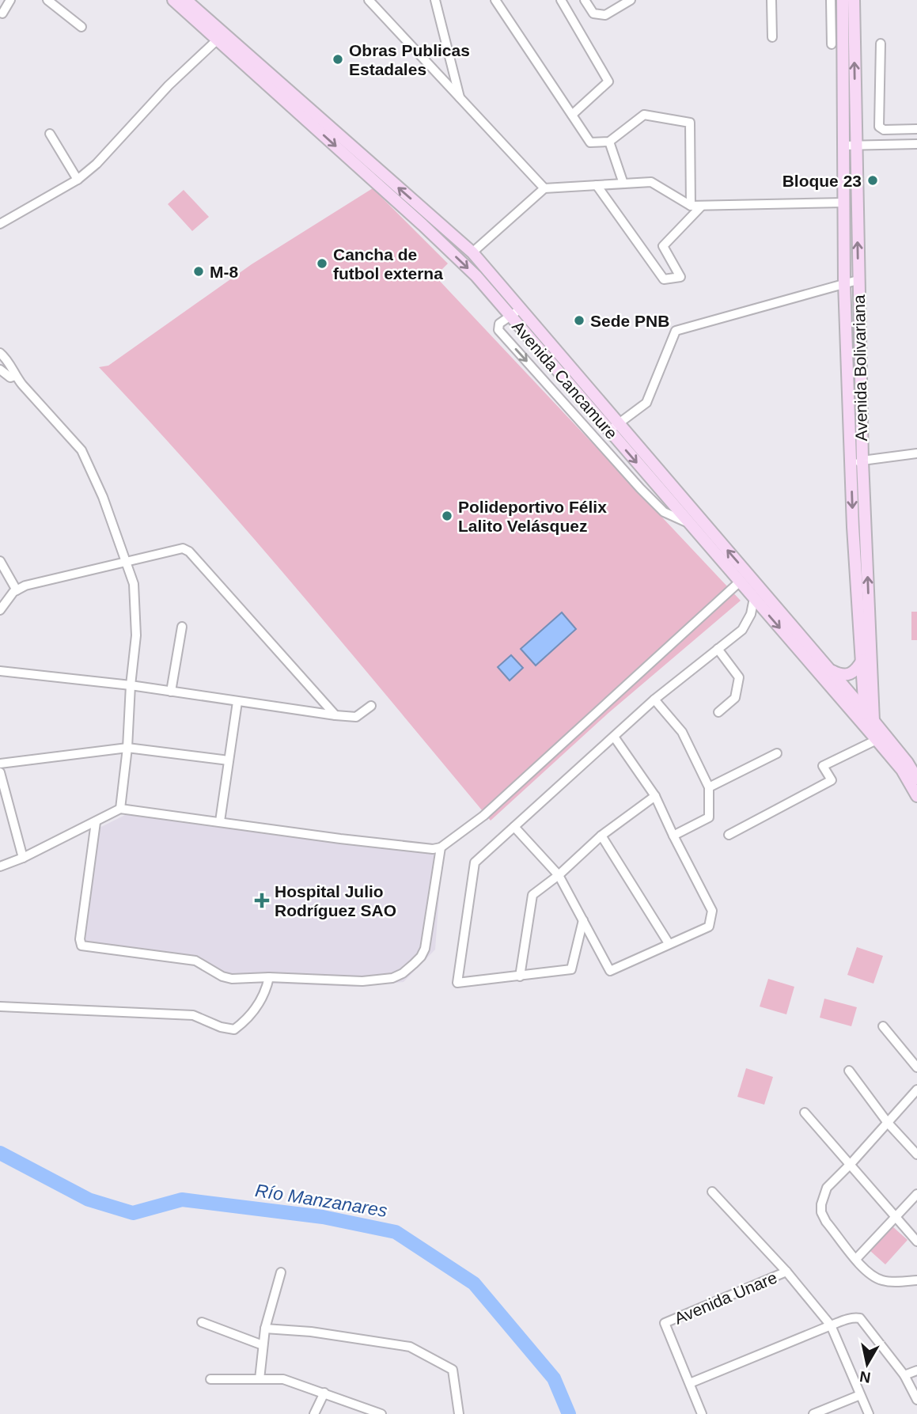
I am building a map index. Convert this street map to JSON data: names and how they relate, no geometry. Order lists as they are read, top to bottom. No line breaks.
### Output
{"streets":{"main road":["Avenida Bolivariana","Avenida Cancamure"],"street":["Avenida Unare"]},"crossings":[["Avenida Bolivariana","Avenida Cancamure"]],"water":["Río Manzanares"],"places":{"other":["Obras Publicas Estadales","Bloque 23","Cancha de futbol externa","M-8","Sede PNB","Polideportivo Félix Lalito Velásquez"],"health":["Hospital Julio Rodríguez SAO"]},"north":"bottom"}
